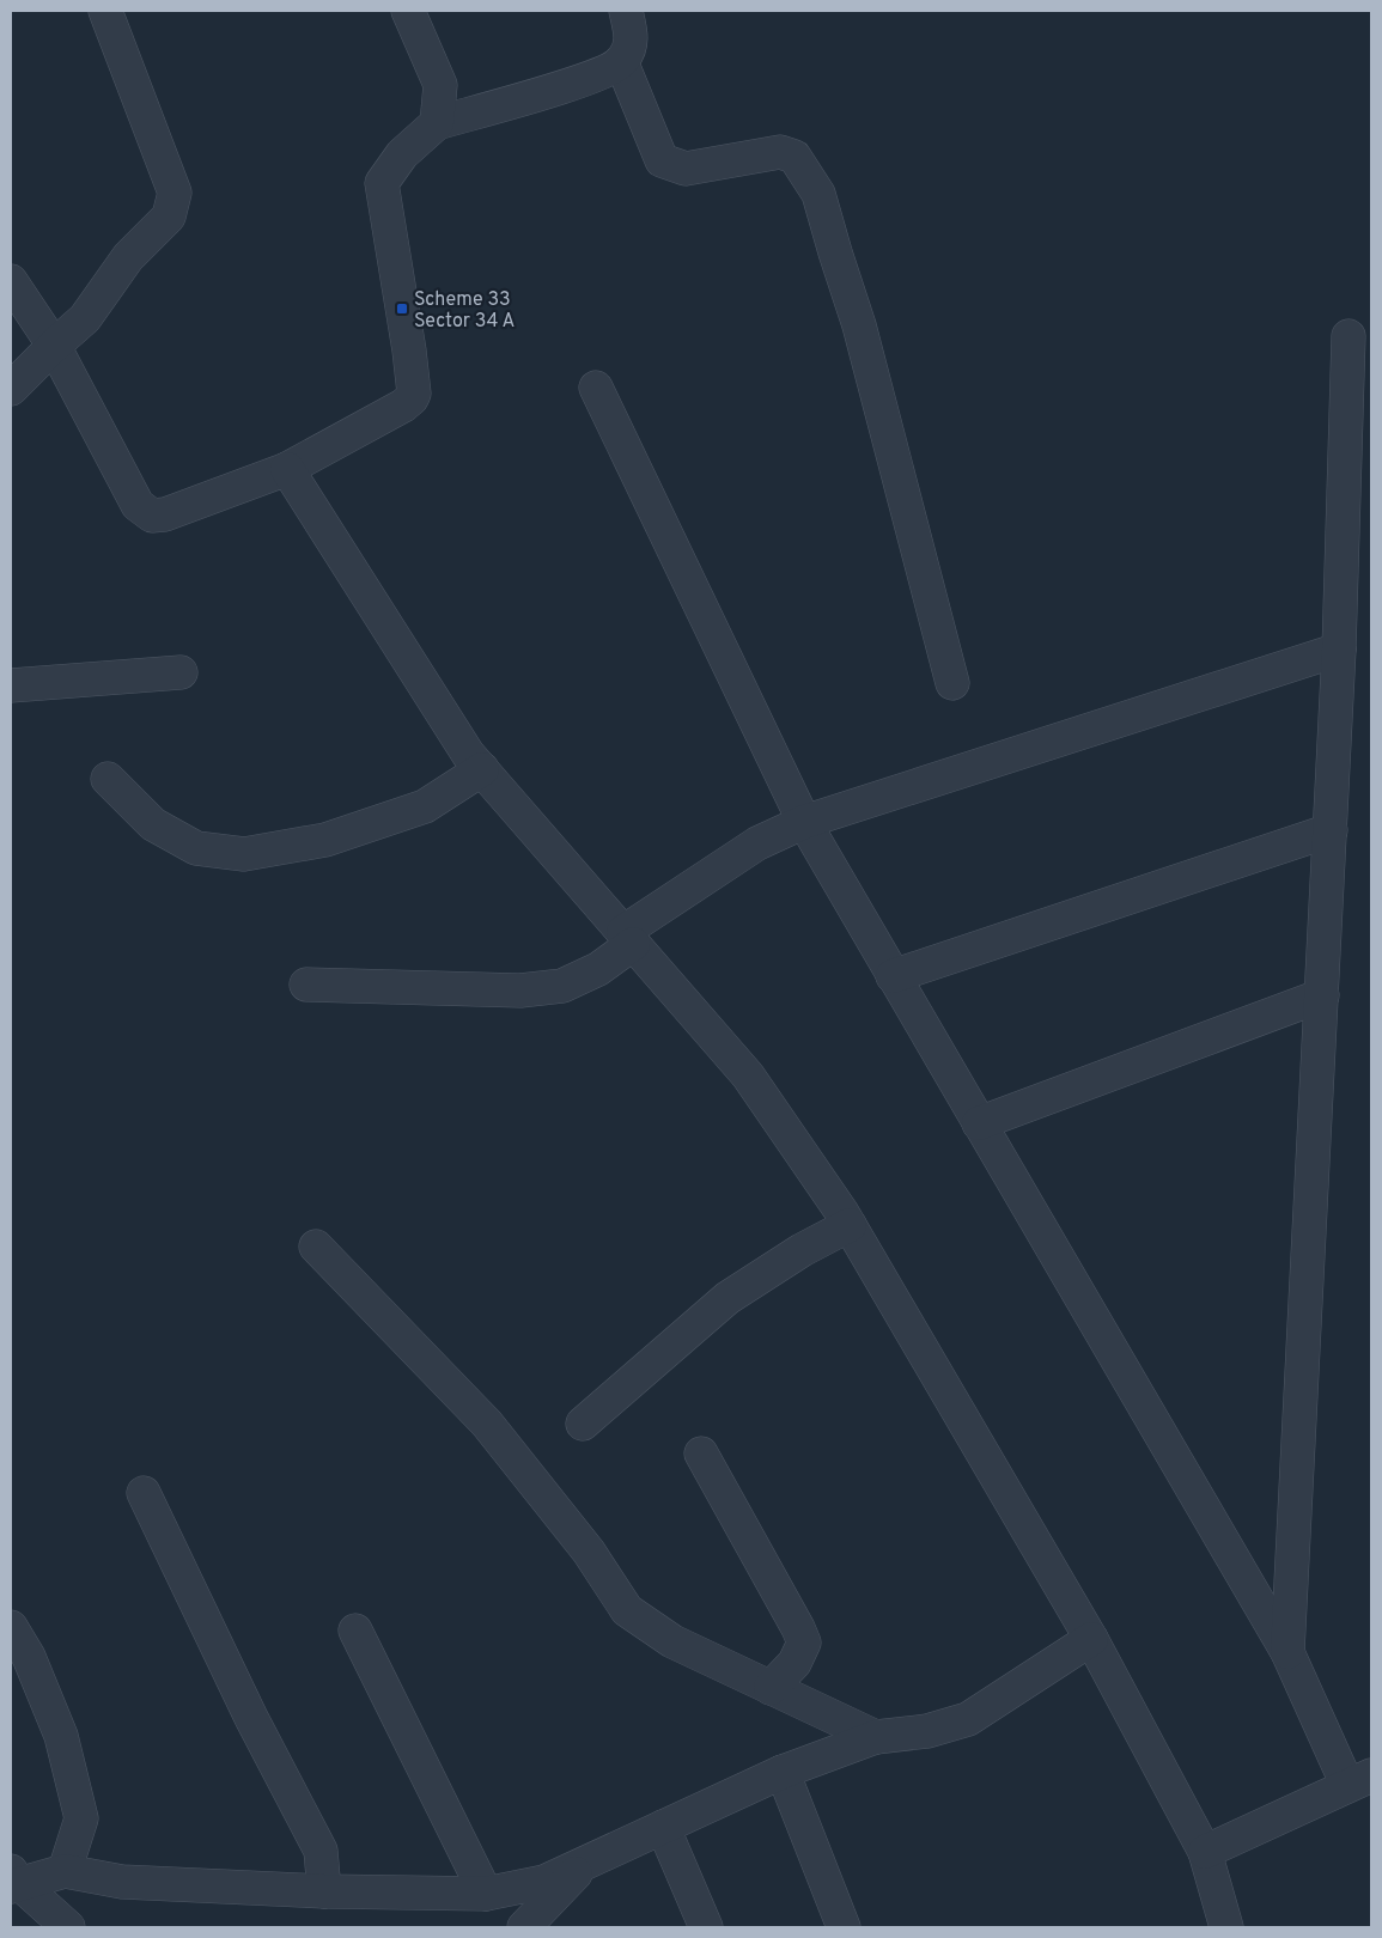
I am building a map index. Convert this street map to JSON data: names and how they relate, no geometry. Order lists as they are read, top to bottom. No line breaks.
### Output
{"places":{"transit":["Scheme 33 Sector 34 A"]}}
